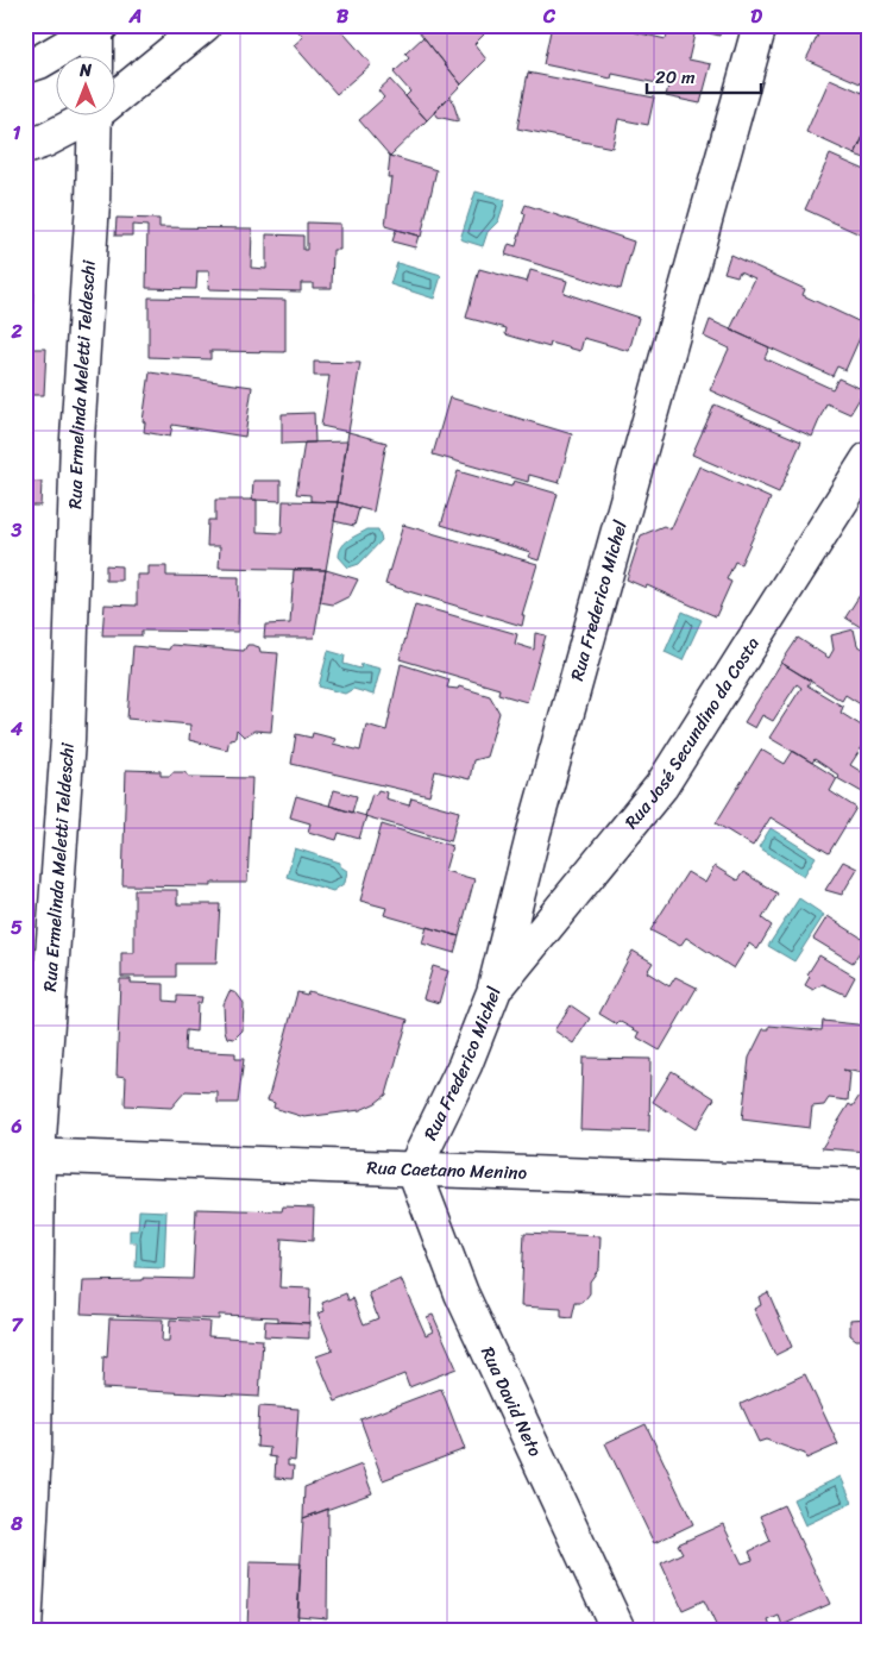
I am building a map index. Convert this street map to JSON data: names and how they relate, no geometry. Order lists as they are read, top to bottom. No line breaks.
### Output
{"streets":{"street":["Rua Ermelinda Meletti Teldeschi","Rua Frederico Michel","Rua José Secundino da Costa","Rua Caetano Menino","Rua David Neto"]},"crossings":[["Rua Ermelinda Meletti Teldeschi","Rua Caetano Menino"],["Rua Frederico Michel","Rua José Secundino da Costa"],["Rua Frederico Michel","Rua Caetano Menino"],["Rua Frederico Michel","Rua David Neto"],["Rua Caetano Menino","Rua David Neto"]],"scale_bar":"20 m","north":"top","grid":{"columns":["A","B","C","D"],"rows":["1","2","3","4","5","6","7","8"]}}
